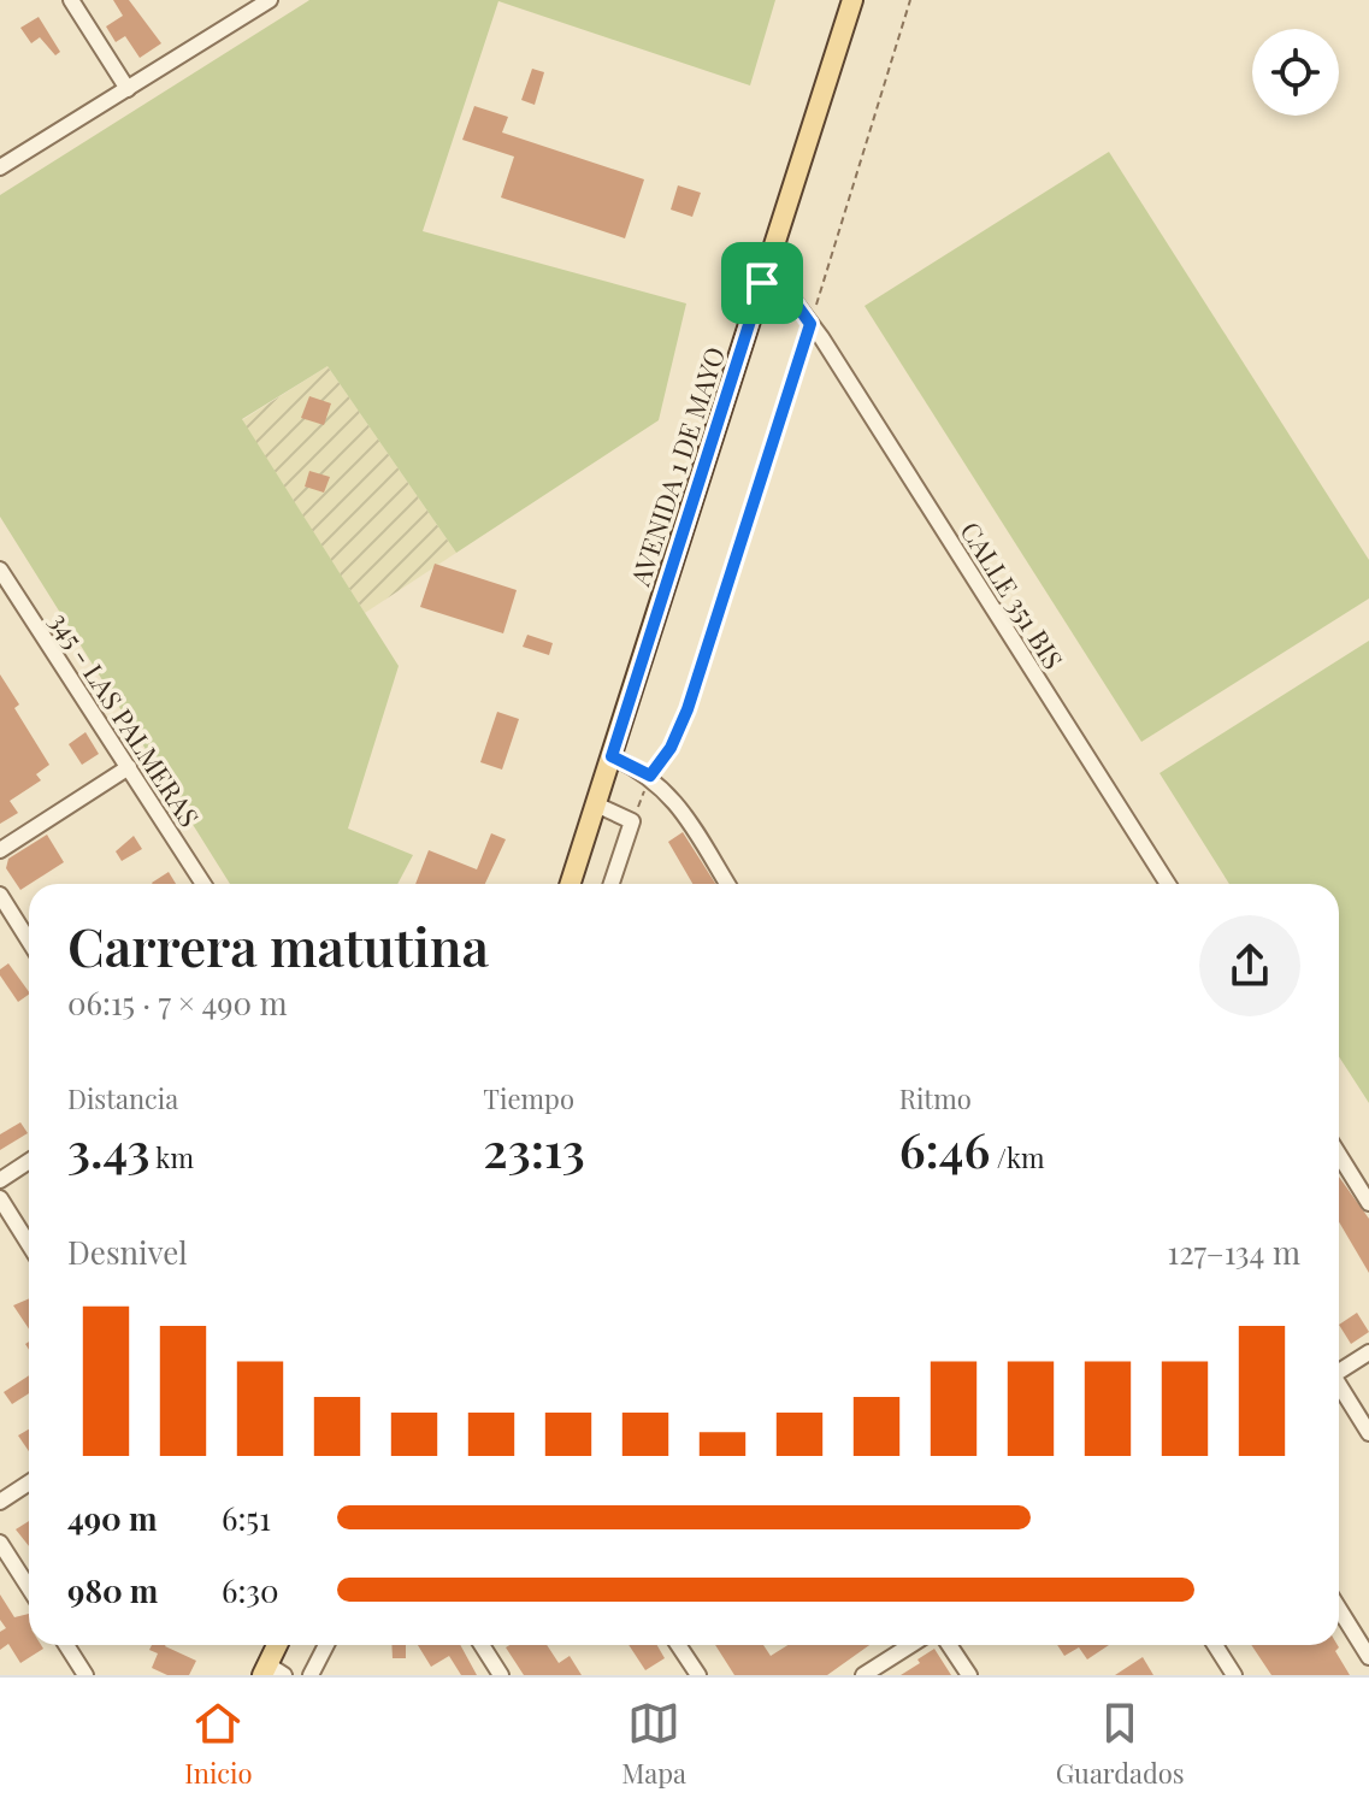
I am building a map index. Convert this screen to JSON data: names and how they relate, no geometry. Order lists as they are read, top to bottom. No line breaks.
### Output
{"streets":{"main road":["AVENIDA 1 DE MAYO"],"street":["CALLE 351 BIS","345 - LAS PALMERAS"]},"crossings":[["AVENIDA 1 DE MAYO","CALLE 351 BIS"]],"page":{"heading":["Carrera matutina","06:15 · 7 × 490 m"],"stats":[["Distancia","3.43 km"],["Tiempo","23:13"],["Ritmo","6:46 /km"]],"chart":["Desnivel","127–134 m"],"list":[{"name":"490 m","note":"6:51"},{"name":"980 m","note":"6:30"}],"tabs":["Inicio","Mapa","Guardados"]}}
